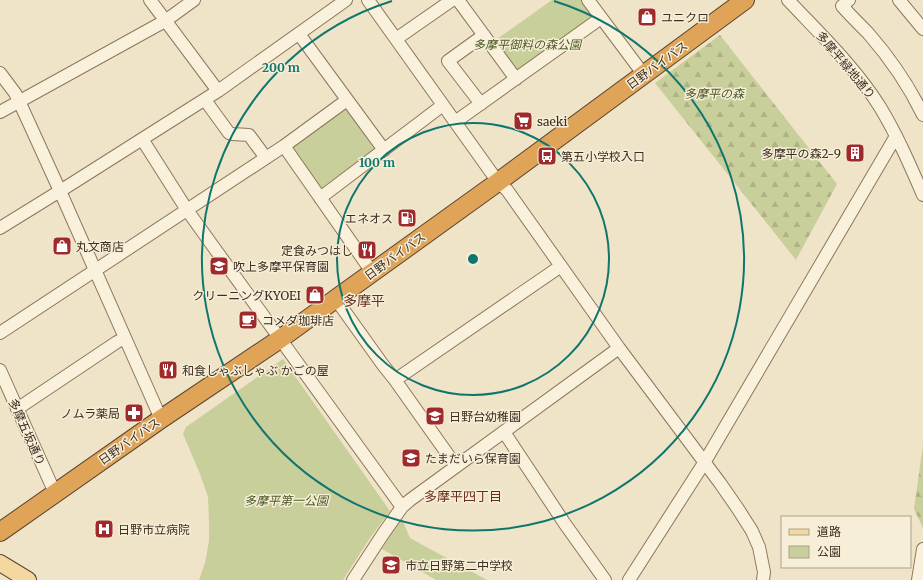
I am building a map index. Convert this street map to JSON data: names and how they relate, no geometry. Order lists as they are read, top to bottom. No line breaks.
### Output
{"streets":{"highway":["日野バイパス"],"street":["多摩平緑地通り","多摩五坂通り"]},"crossings":[["日野バイパス","多摩五坂通り"]],"districts":["多摩平","多摩平四丁目"],"parks":["多摩平御料の森公園","多摩平の森","多摩平第一公園"],"places":{"shop":["ユニクロ","丸文商店","クリーニングKYOEI"],"supermarket":["saeki"],"building":["多摩平の森2-9"],"bus stop":["第五小学校入口"],"fuel station":["エネオス"],"restaurant":["定食みつはし","和食しゃぶしゃぶ かごの屋"],"school or university":["吹上多摩平保育園","日野台幼稚園","たまだいら保育園","市立日野第二中学校"],"cafe":["コメダ珈琲店"],"pharmacy":["ノムラ薬局"],"hospital":["日野市立病院"]},"legend":["道路","公園"],"rings":["200 m","100 m"]}
